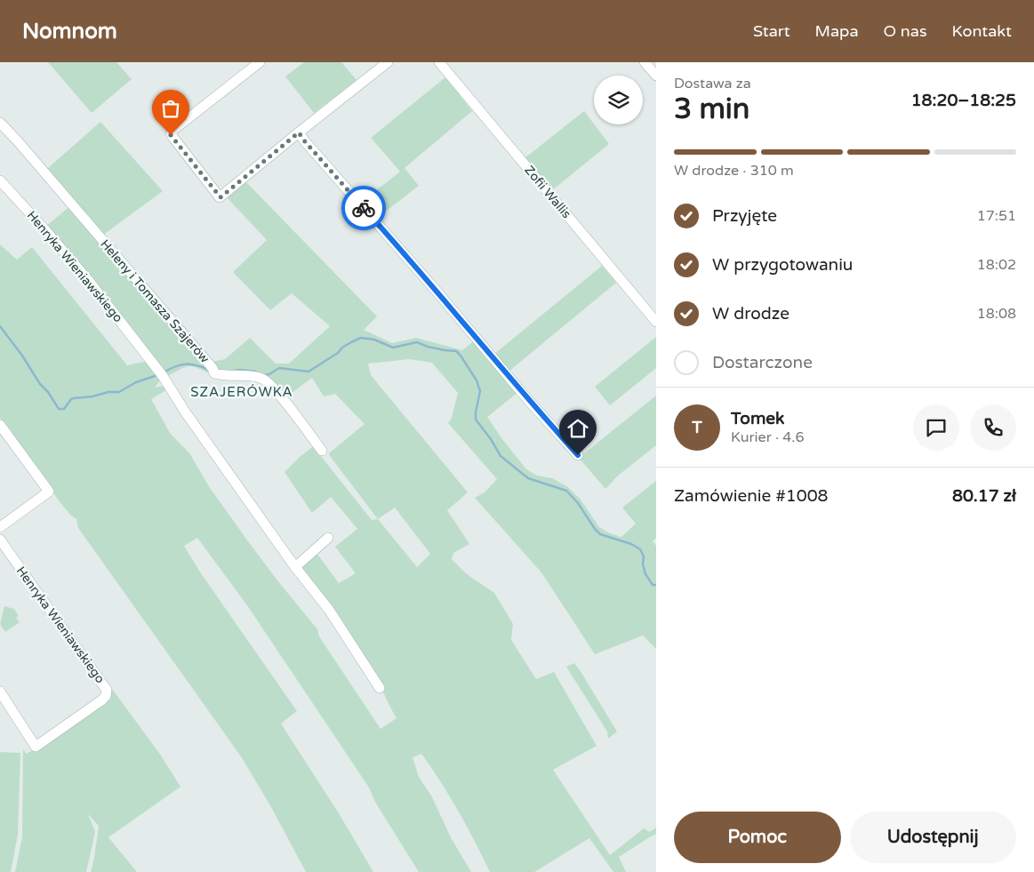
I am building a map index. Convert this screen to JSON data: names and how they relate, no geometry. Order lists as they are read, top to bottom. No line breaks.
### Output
{"streets":{"street":["Zofii Wallis","Henryka Wieniawskiego","Heleny i Tomasza Szajerów"]},"districts":["SZAJERÓWKA"],"page":{"header":"Nomnom","nav":["Start","Mapa","O nas","Kontakt"],"heading":["3 min","Dostawa za","18:20–18:25"],"panel":["Tomek","Kurier · 4.6","Zamówienie #1008","80.17 zł"],"bar":"W drodze · 310 m","list":[["Przyjęte","17:51"],["W przygotowaniu","18:02"],["W drodze","18:08"],"Dostarczone"],"round":"T","buttons":["Pomoc","Udostępnij"]}}
